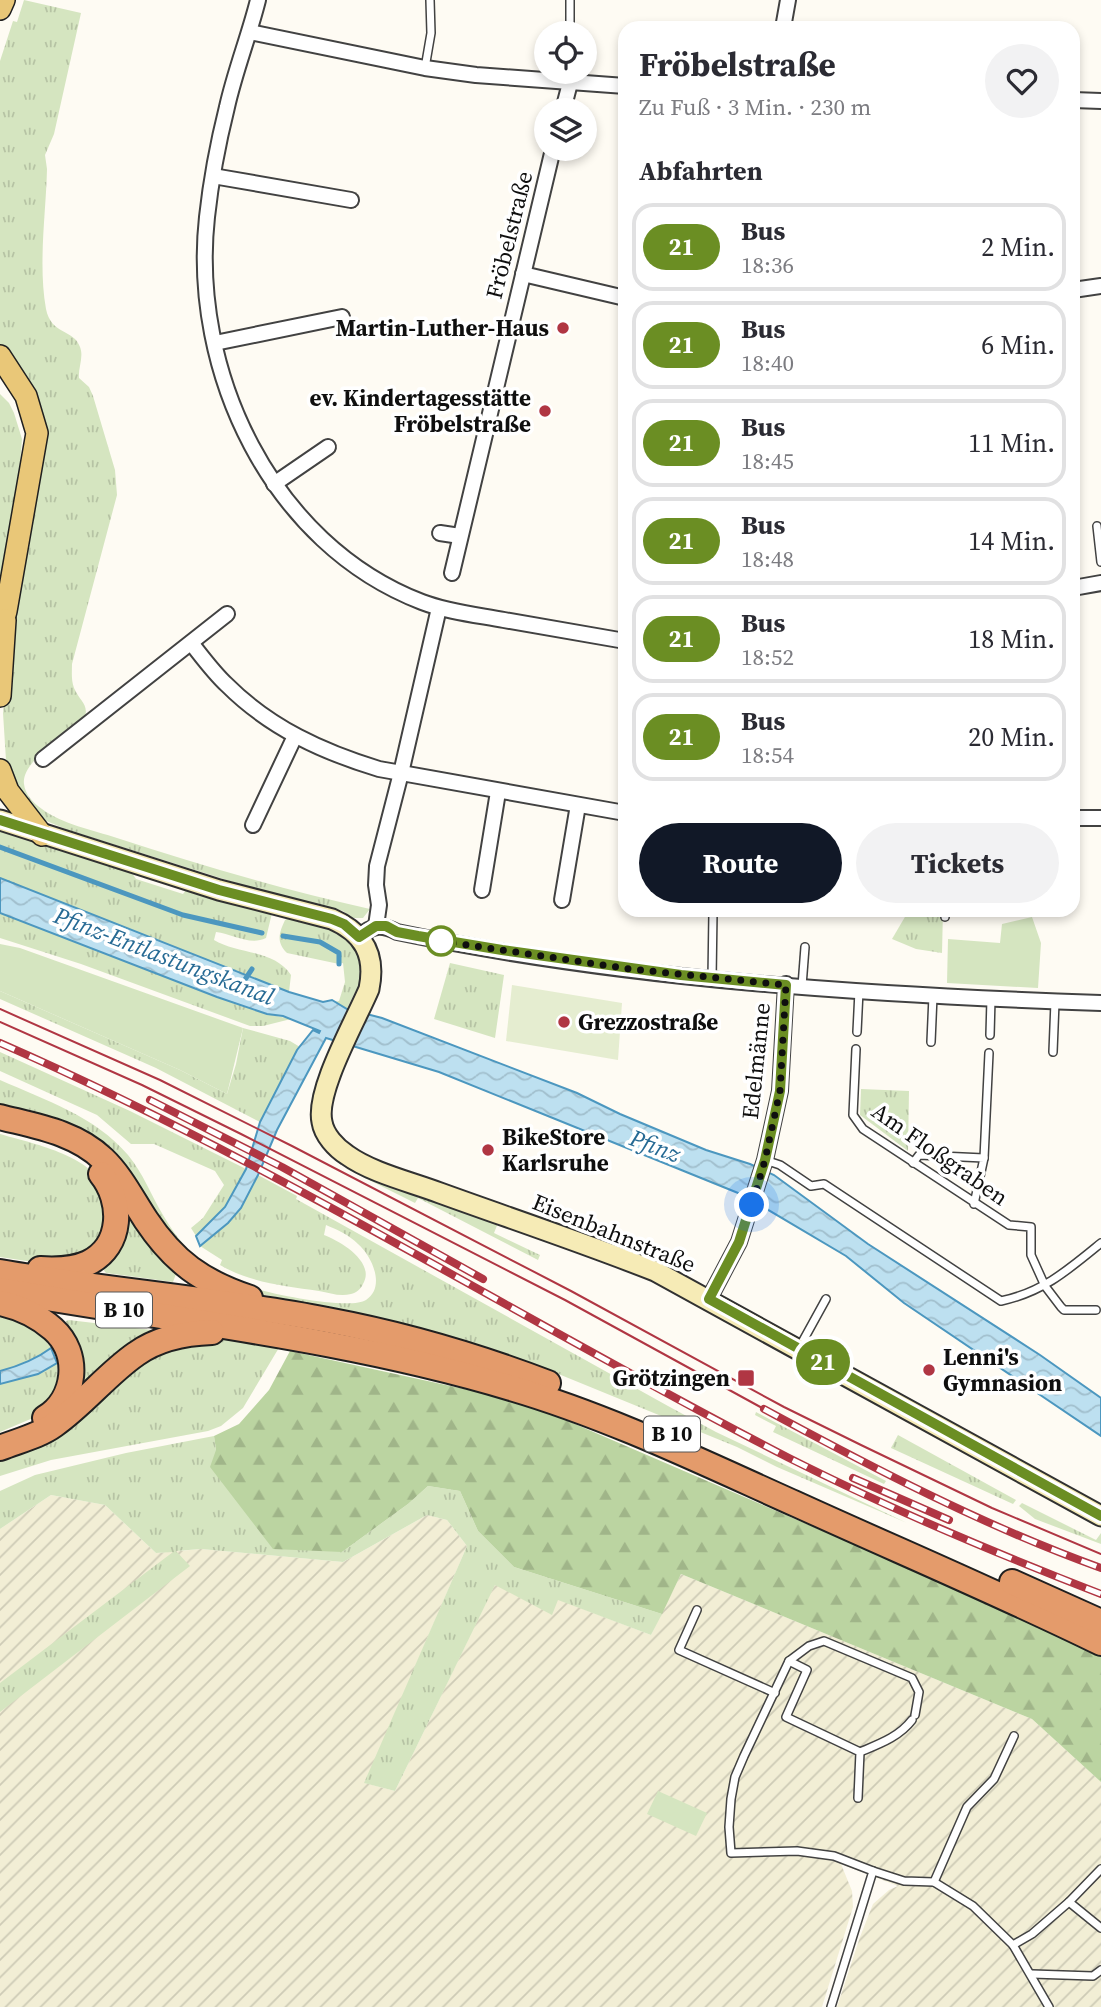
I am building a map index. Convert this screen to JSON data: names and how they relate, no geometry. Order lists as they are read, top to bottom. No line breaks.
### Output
{"streets":{"highway":["B 10"],"street":["Fröbelstraße","Edelmänne","Eisenbahnstraße"],"lane":["Am Floßgraben"]},"crossings":[["Edelmänne","Eisenbahnstraße"]],"water":["Pfinz-Entlastungskanal","Pfinz"],"places":{"other":["Martin-Luther-Haus","ev. Kindertagesstätte Fröbelstraße","Grezzostraße","BikeStore Karlsruhe","Lenni's Gymnasion"],"transit":["Grötzingen"]},"lines":["bus line 21"],"page":{"on_map":"21","heading":[["Fröbelstraße","Zu Fuß · 3 Min. · 230 m"],"Abfahrten"],"list":[{"mark":"21","name":"Bus","note":"18:36","value":"2 Min."},{"mark":"21","name":"Bus","note":"18:40","value":"6 Min."},{"mark":"21","name":"Bus","note":"18:45","value":"11 Min."},{"mark":"21","name":"Bus","note":"18:48","value":"14 Min."},{"mark":"21","name":"Bus","note":"18:52","value":"18 Min."},{"mark":"21","name":"Bus","note":"18:54","value":"20 Min."}],"buttons":["Route","Tickets"]}}
